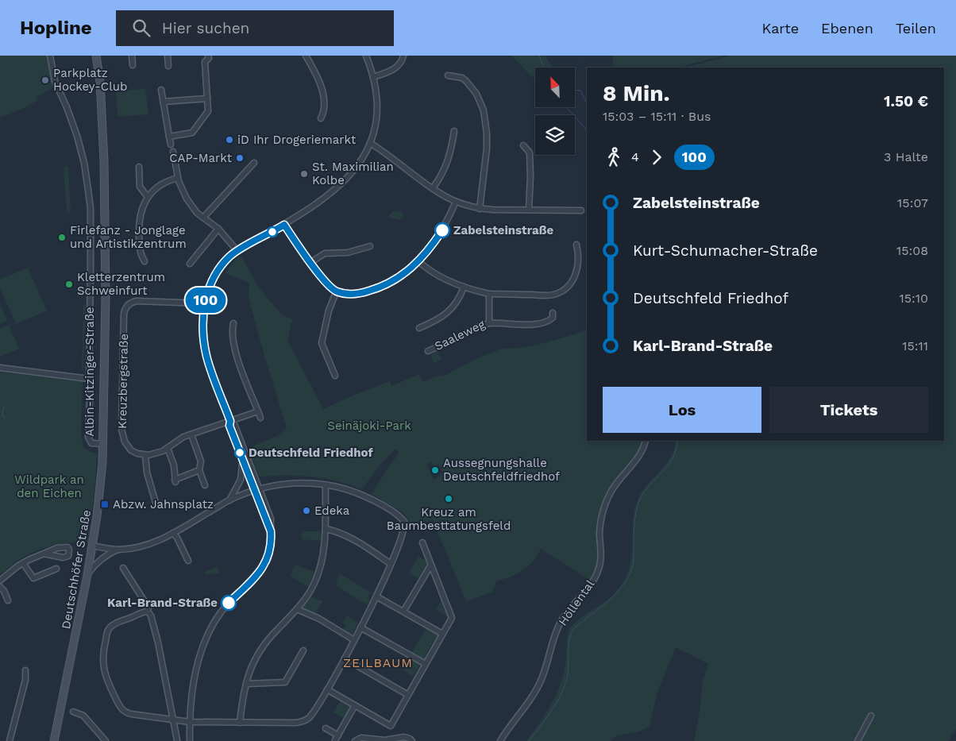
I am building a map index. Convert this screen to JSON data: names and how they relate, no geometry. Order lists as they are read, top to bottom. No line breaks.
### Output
{"streets":{"main road":["Deutschhöfer Straße"],"street":["Saaleweg","Albin-Kitzinger-Straße","Kreuzbergstraße","Höllental"]},"crossings":[["Albin-Kitzinger-Straße","Deutschhöfer Straße"]],"districts":["ZEILBAUM"],"parks":["Seinäjoki-Park","Wildpark an den Eichen"],"places":{"other":["Parkplatz Hockey-Club","iD Ihr Drogeriemarkt","CAP-Markt","St. Maximilian Kolbe","Zabelsteinstraße","Firlefanz - Jonglage und Artistikzentrum","Kletterzentrum Schweinfurt","Deutschfeld Friedhof","Aussegnungshalle Deutschfeldfriedhof","Kreuz am Baumbesttatungsfeld","Edeka","Karl-Brand-Straße"],"transit":["Abzw. Jahnsplatz"]},"lines":["bus line 100"],"north":"top left","page":{"header":"Hopline","search":"Hier suchen","nav":["Karte","Ebenen","Teilen"],"on_map":"100","heading":["8 Min.","15:03 – 15:11 · Bus","1.50 €"],"legs":["4","100","3 Halte"],"list":[{"name":"Zabelsteinstraße","value":"15:07"},{"name":"Kurt-Schumacher-Straße","value":"15:08"},{"name":"Deutschfeld Friedhof","value":"15:10"},{"name":"Karl-Brand-Straße","value":"15:11"}],"buttons":["Los","Tickets"]}}
